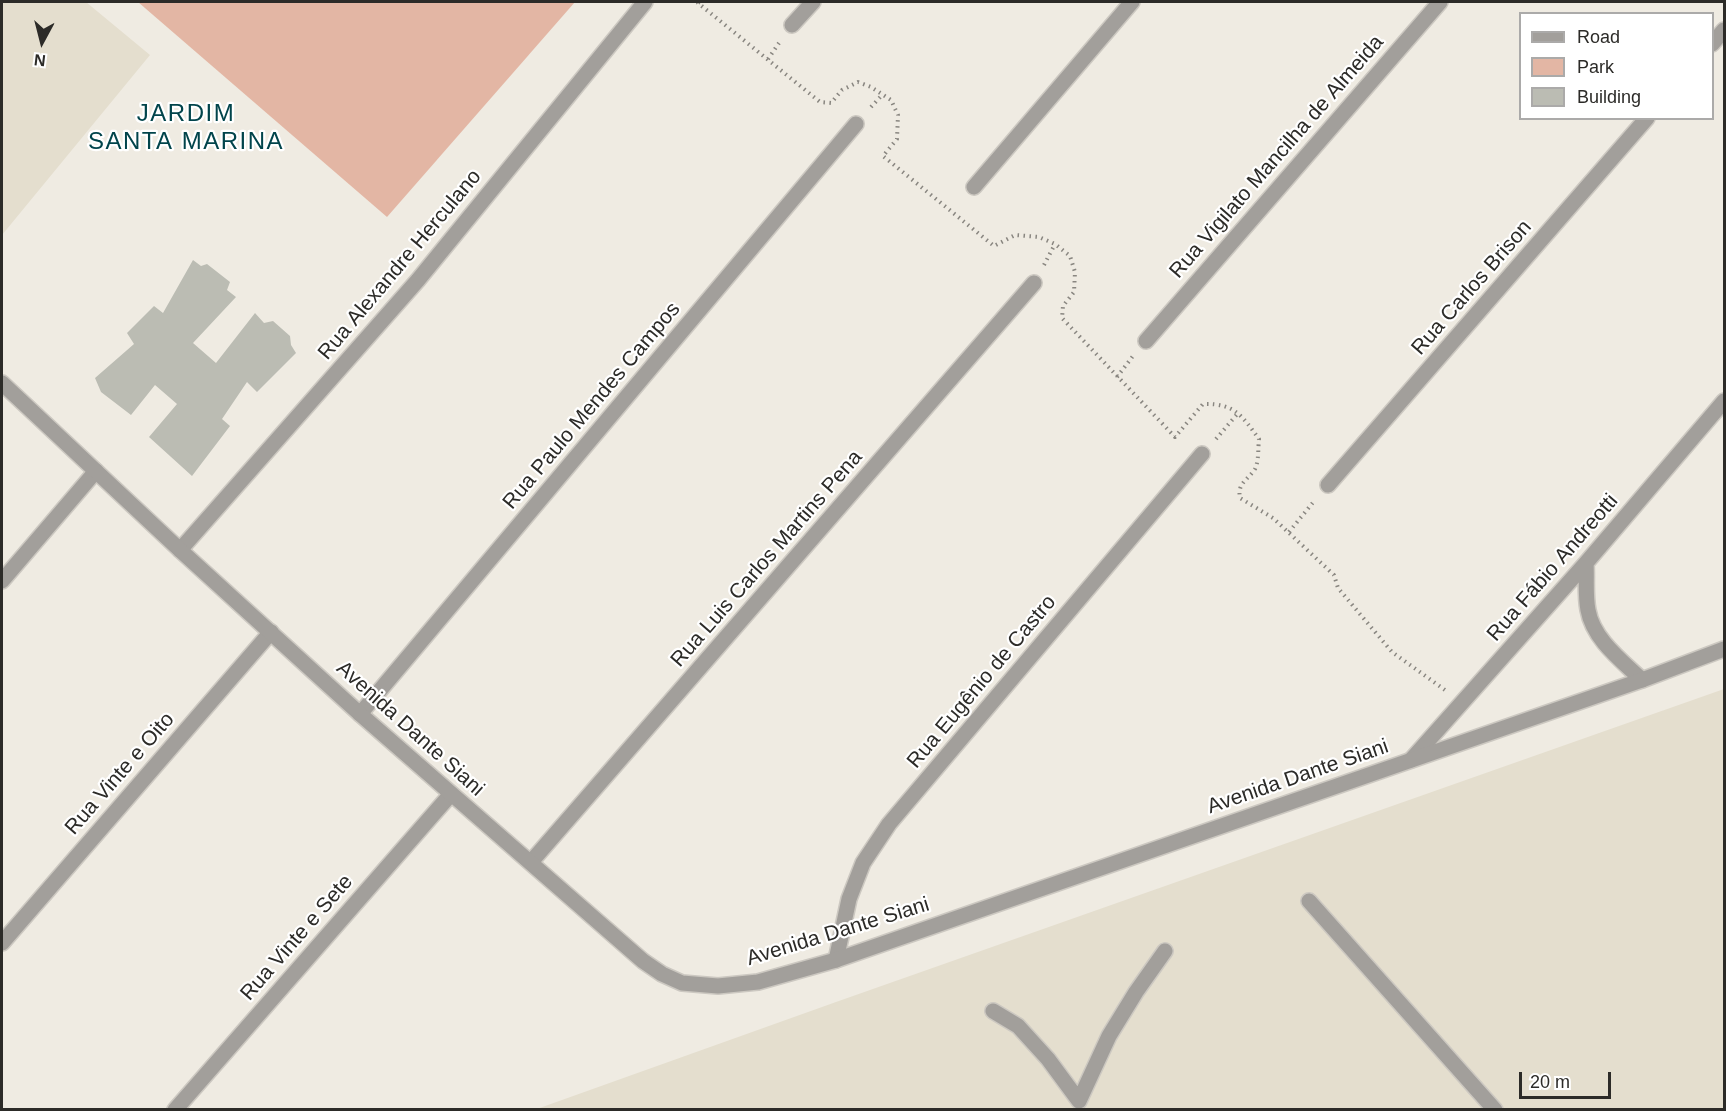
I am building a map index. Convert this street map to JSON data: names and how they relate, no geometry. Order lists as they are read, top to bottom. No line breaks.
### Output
{"streets":{"street":["Rua Vigilato Mancilha de Almeida","Rua Alexandre Herculano","Rua Carlos Brison","Rua Paulo Mendes Campos","Rua Luis Carlos Martins Pena","Rua Fábio Andreotti","Rua Eugênio de Castro","Avenida Dante Siani","Rua Vinte e Oito","Rua Vinte e Sete"]},"crossings":[["Rua Alexandre Herculano","Avenida Dante Siani"],["Rua Paulo Mendes Campos","Avenida Dante Siani"],["Rua Luis Carlos Martins Pena","Avenida Dante Siani"],["Rua Fábio Andreotti","Avenida Dante Siani"],["Rua Eugênio de Castro","Avenida Dante Siani"],["Avenida Dante Siani","Rua Vinte e Oito"],["Avenida Dante Siani","Rua Vinte e Sete"]],"districts":["JARDIM SANTA MARINA"],"legend":["Road","Park","Building"],"scale_bar":"20 m","north":"bottom"}
